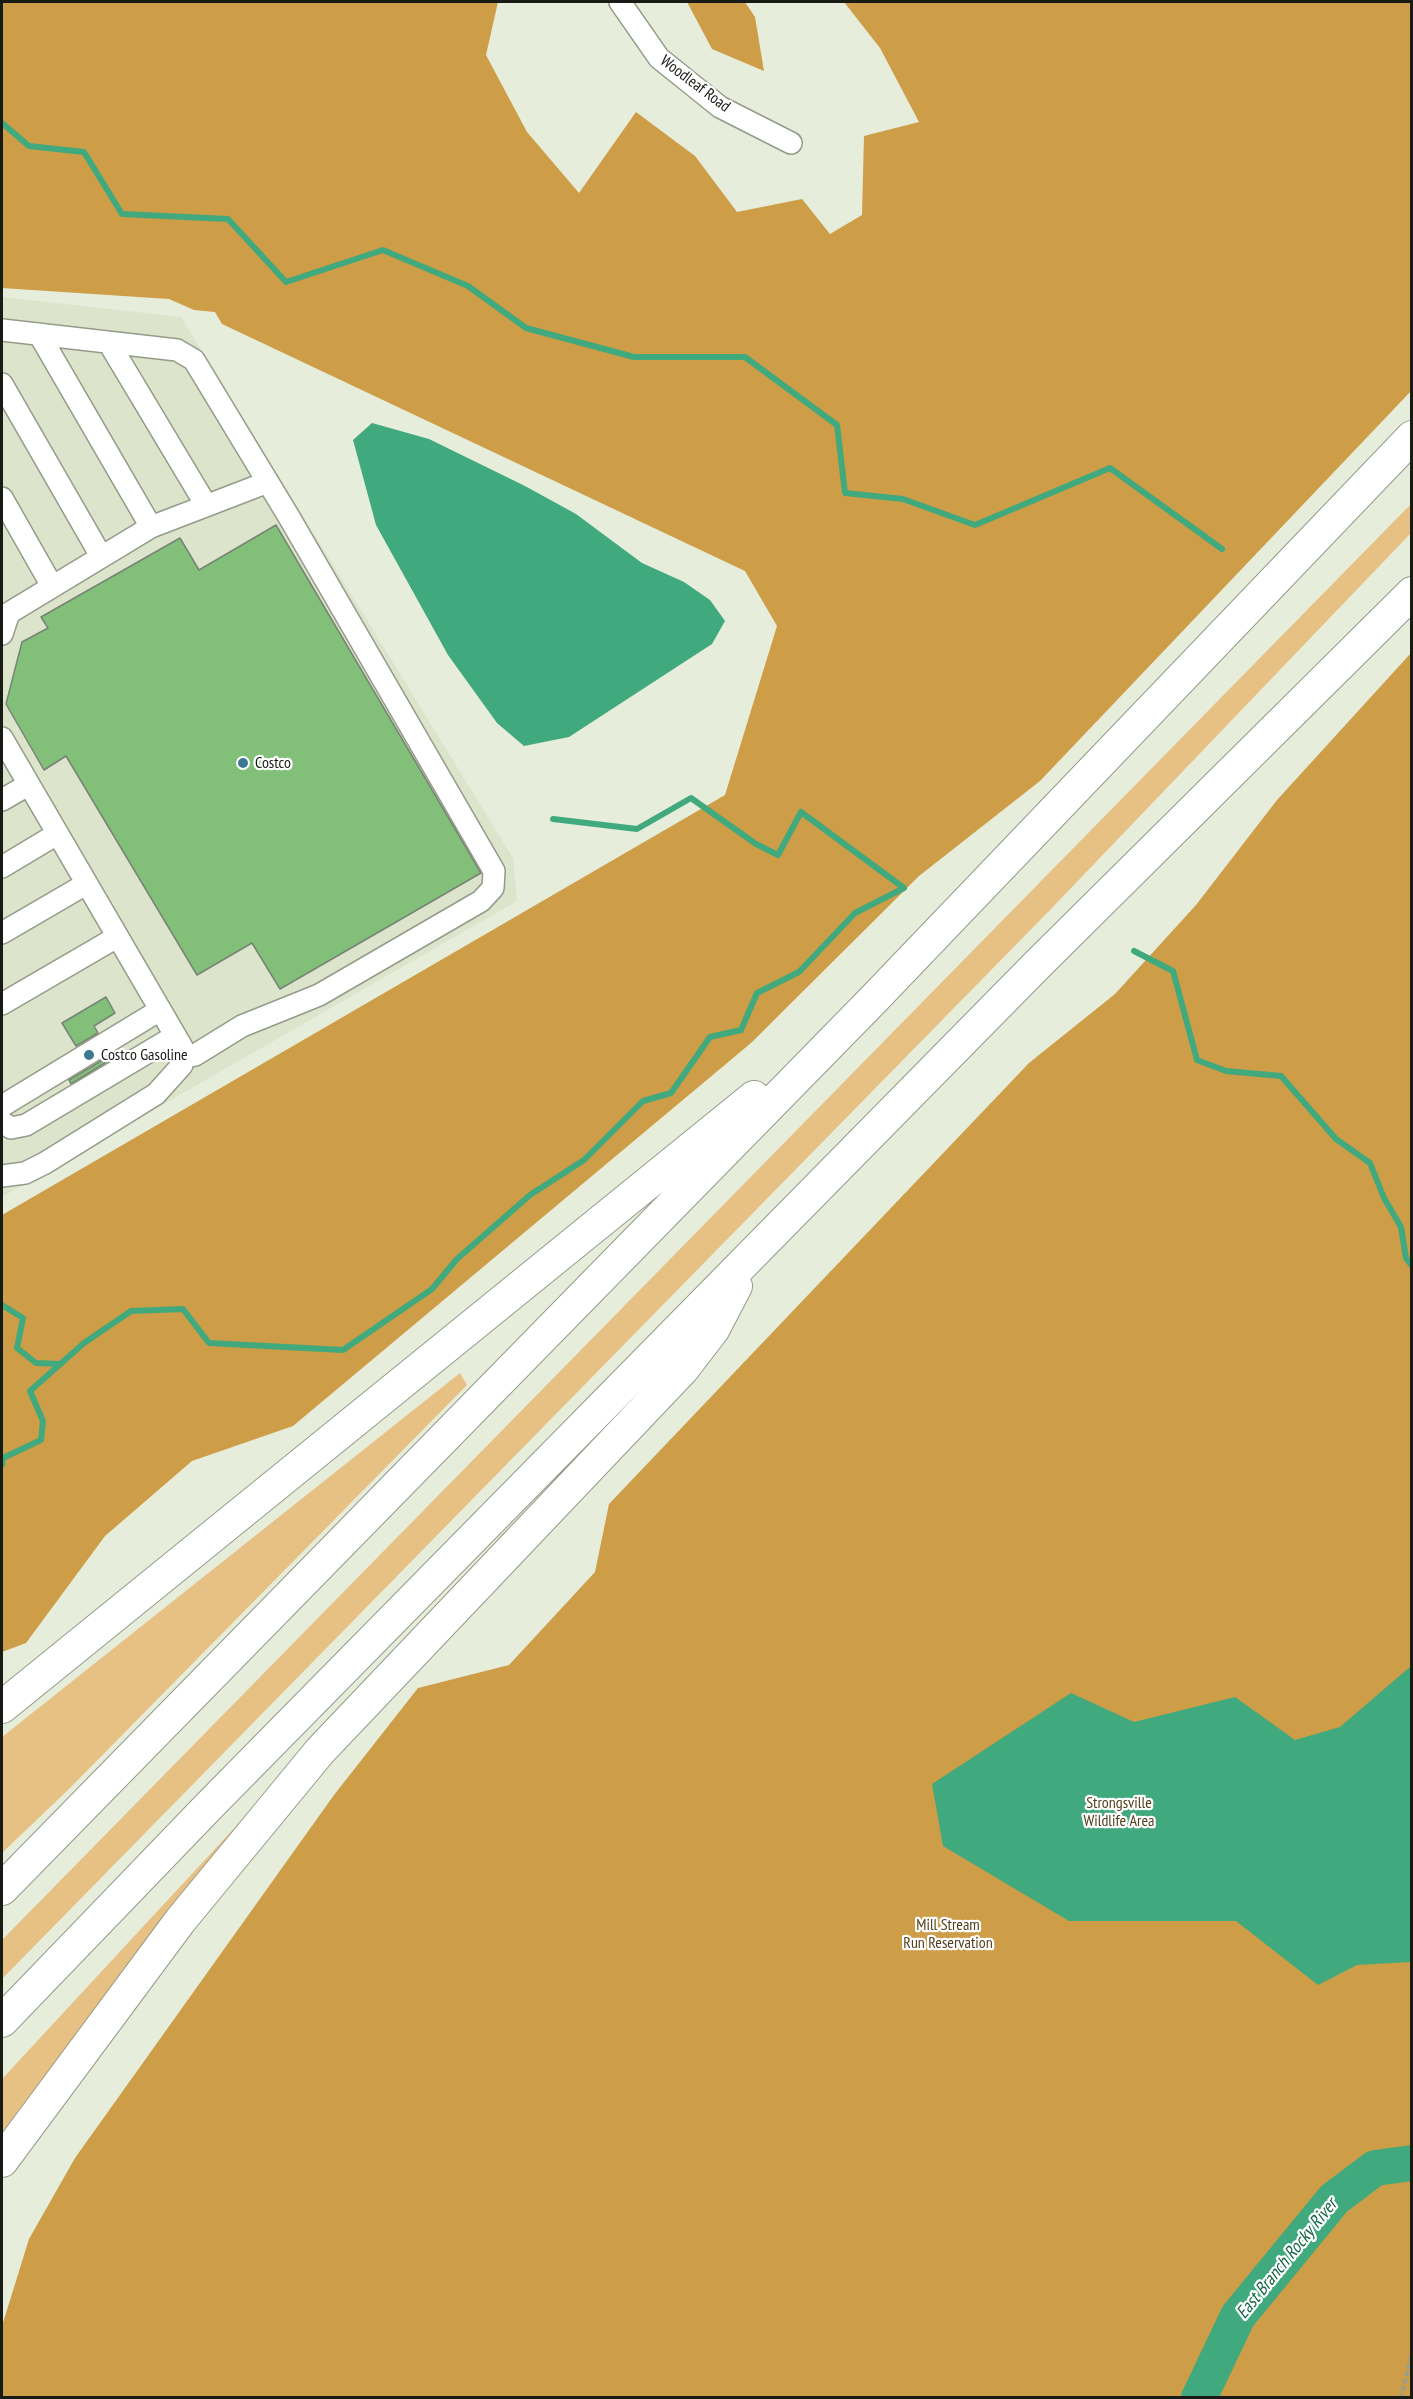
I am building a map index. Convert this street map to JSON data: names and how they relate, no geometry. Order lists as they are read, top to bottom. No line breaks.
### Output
{"streets":{"street":["Woodleaf Road"]},"water":["East Branch Rocky River"],"parks":["Strongsville Wildlife Area","Mill Stream Run Reservation"],"places":["Costco","Costco Gasoline"]}
